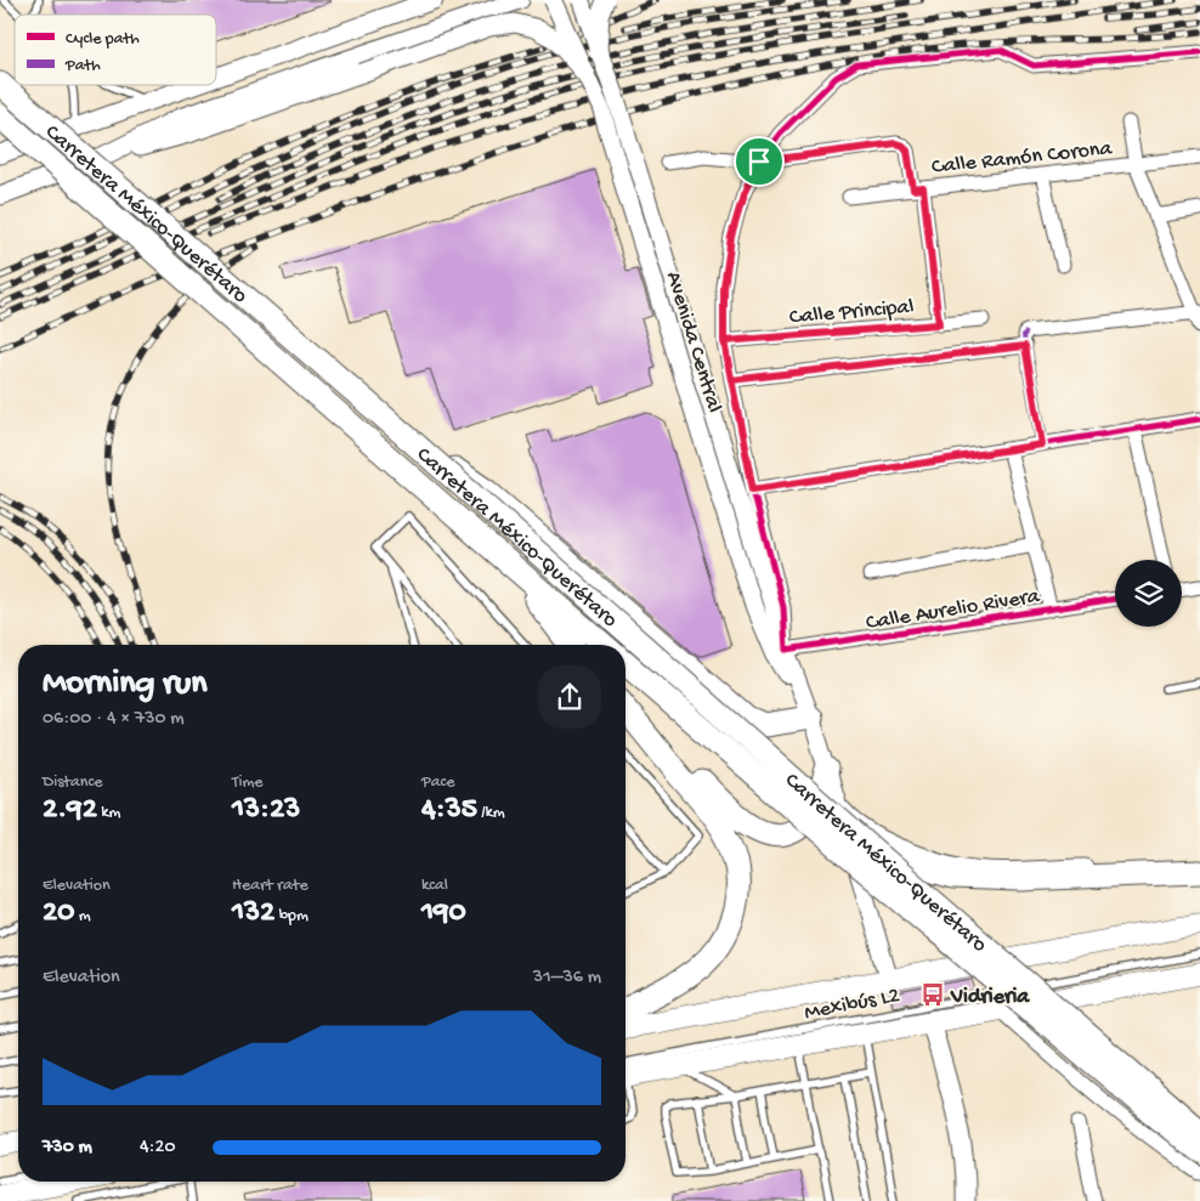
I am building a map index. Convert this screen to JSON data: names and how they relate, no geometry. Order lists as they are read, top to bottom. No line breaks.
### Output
{"streets":{"highway":["Carretera México-Querétaro"],"street":["Calle Ramón Corona","Calle Principal","Avenida Central","Calle Aurelio Rivera"],"lane":["Mexibús L2"]},"crossings":[["Avenida Central","Calle Aurelio Rivera"]],"places":{"bus stop":["Vidrieria"]},"legend":["Cycle path","Path"],"page":{"heading":["Morning run","06:00 · 4 × 730 m"],"stats":[["Distance","2.92 km"],["Time","13:23"],["Pace","4:35 /km"],["Elevation","20 m"],["Heart rate","132 bpm"],["kcal","190"]],"chart":["Elevation","31–36 m"],"list":[{"name":"730 m","note":"4:20"}]}}
